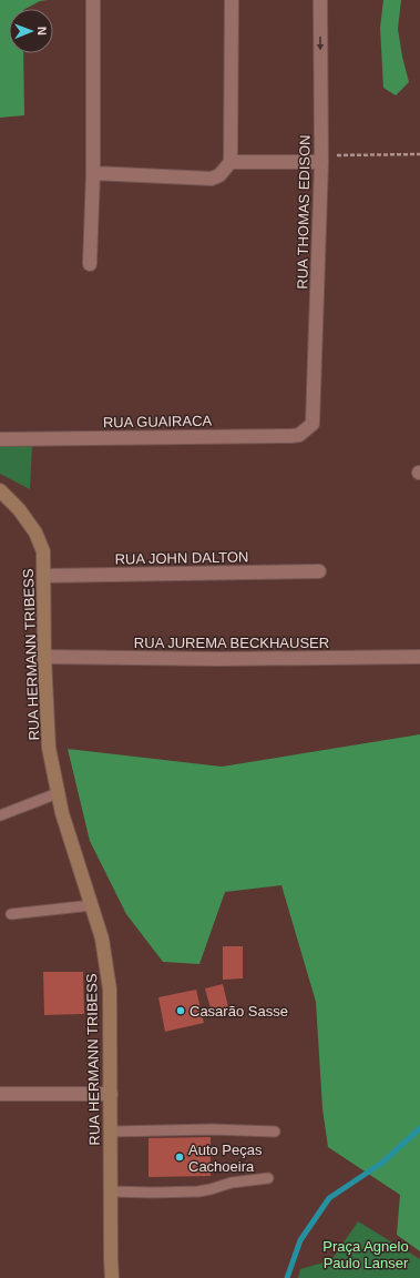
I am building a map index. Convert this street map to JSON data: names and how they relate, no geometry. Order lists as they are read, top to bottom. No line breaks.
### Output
{"streets":{"main road":["RUA HERMANN TRIBESS"],"street":["RUA THOMAS EDISON","RUA GUAIRACA","RUA JOHN DALTON","RUA JUREMA BECKHAUSER"]},"crossings":[["RUA THOMAS EDISON","RUA GUAIRACA"],["RUA JOHN DALTON","RUA HERMANN TRIBESS"],["RUA JUREMA BECKHAUSER","RUA HERMANN TRIBESS"]],"parks":["Praça Agnelo Paulo Lanser"],"places":["Casarão Sasse","Auto Peças Cachoeira"],"north":"right"}
